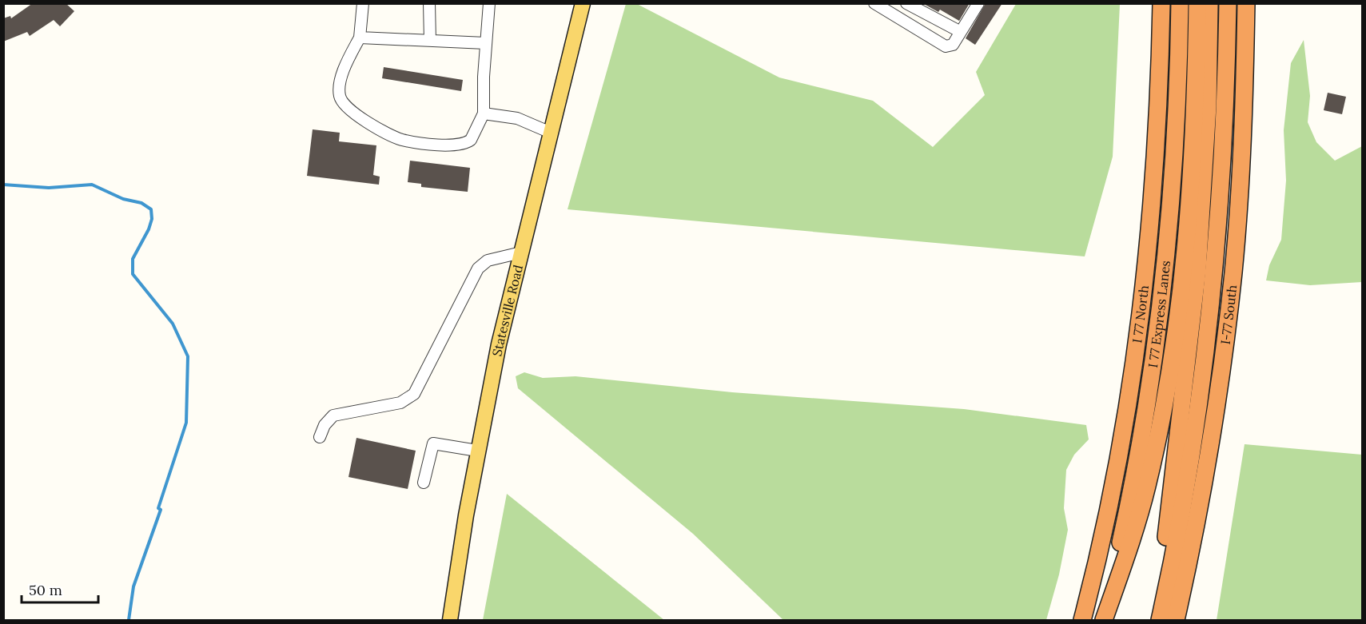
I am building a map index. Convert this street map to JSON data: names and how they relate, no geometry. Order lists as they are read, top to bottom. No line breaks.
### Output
{"streets":{"highway":["I-77 South","I 77 North","I 77 Express Lanes"],"main road":["Statesville Road"]},"scale_bar":"50 m"}
